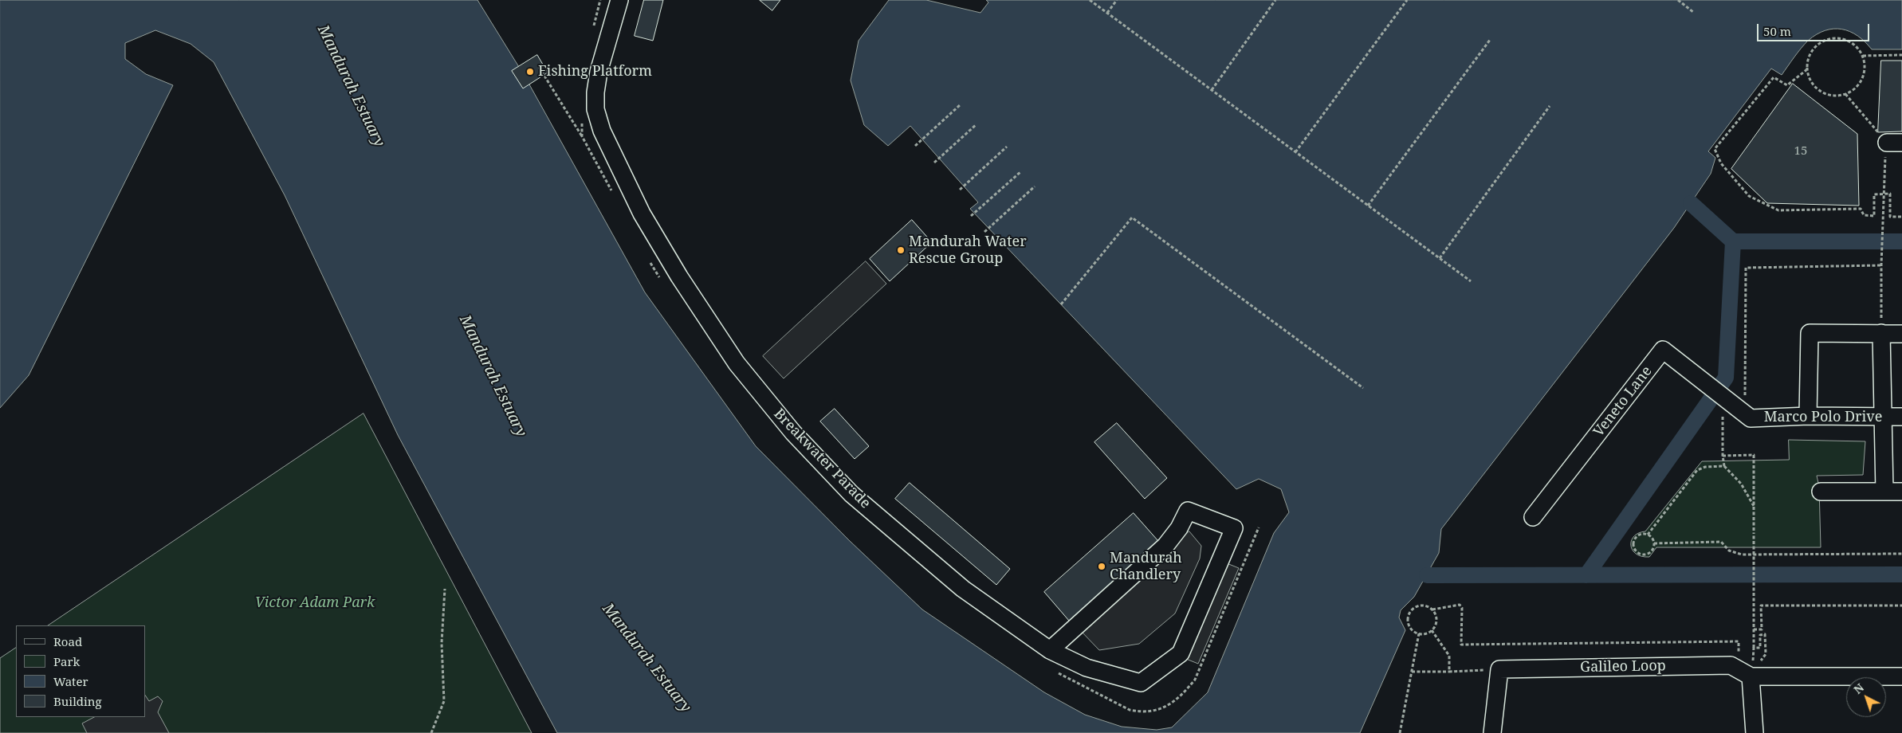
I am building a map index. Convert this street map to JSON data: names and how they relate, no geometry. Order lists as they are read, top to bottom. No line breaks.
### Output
{"streets":{"street":["Veneto Lane","Marco Polo Drive","Breakwater Parade","Galileo Loop"]},"crossings":[["Veneto Lane","Marco Polo Drive"]],"water":["Mandurah Estuary"],"parks":["Victor Adam Park"],"places":["Fishing Platform","Mandurah Water Rescue Group","Mandurah Chandlery"],"house_numbers":["15"],"legend":["Road","Park","Water","Building"],"scale_bar":"50 m","north":"top left"}
